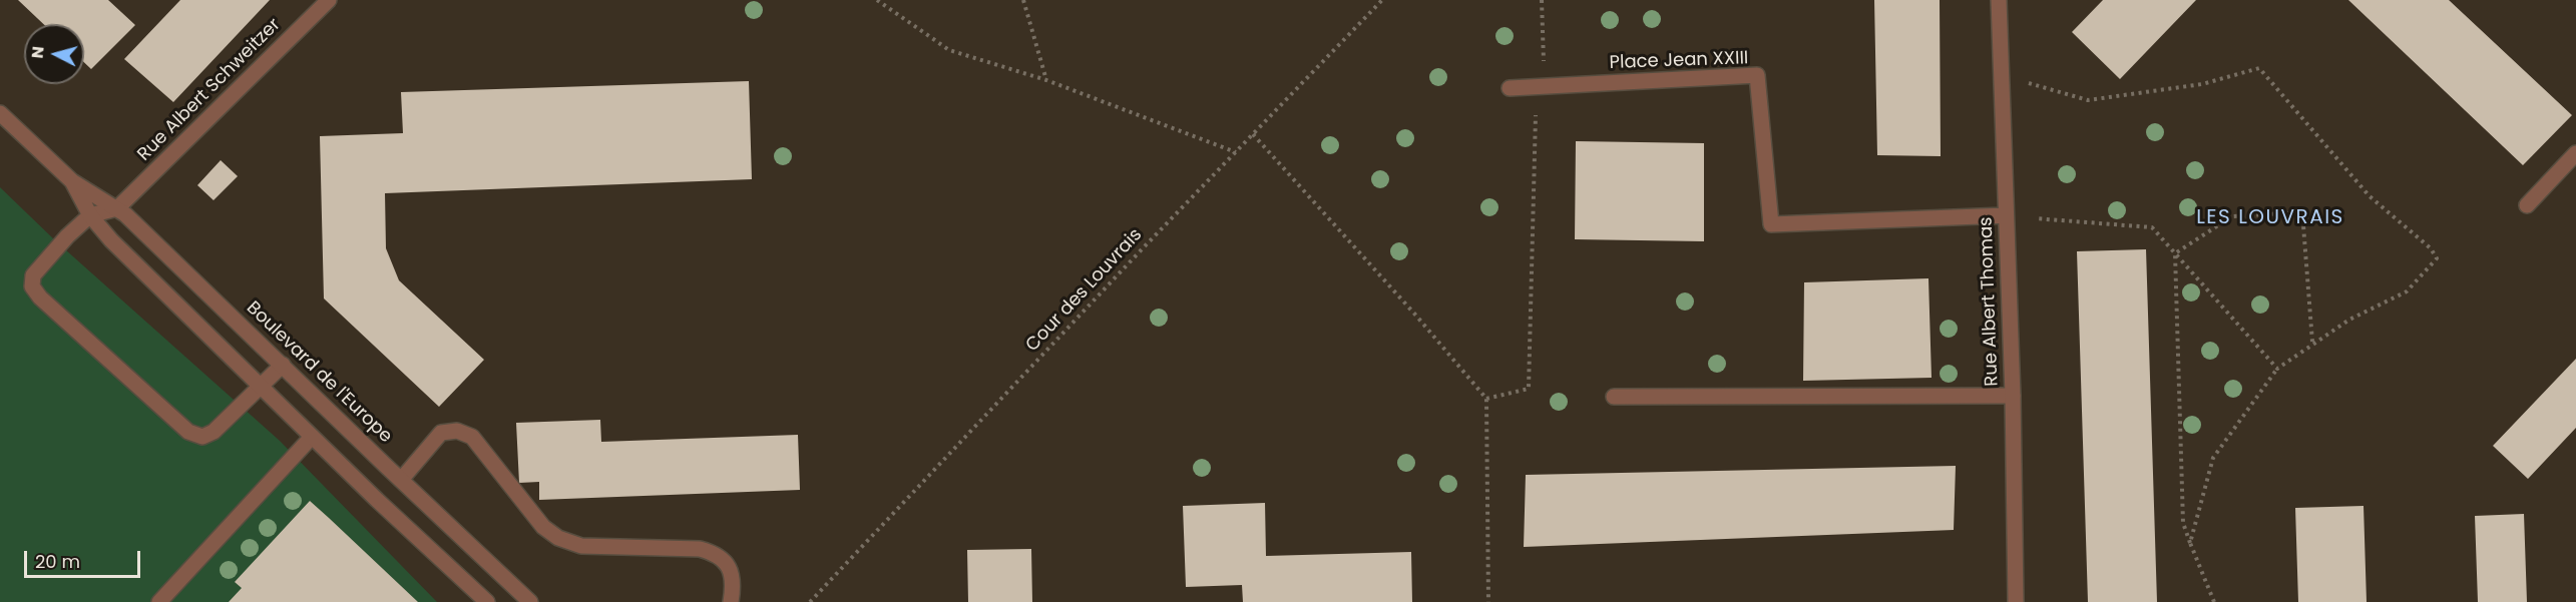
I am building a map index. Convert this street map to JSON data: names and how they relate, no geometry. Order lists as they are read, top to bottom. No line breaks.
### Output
{"streets":{"street":["Place Jean XXIII","Rue Albert Schweitzer","Rue Albert Thomas","Boulevard de l'Europe"],"path":["Cour des Louvrais"]},"crossings":[["Place Jean XXIII","Rue Albert Thomas"],["Rue Albert Schweitzer","Boulevard de l'Europe"]],"districts":["LES LOUVRAIS"],"scale_bar":"20 m","north":"left"}
